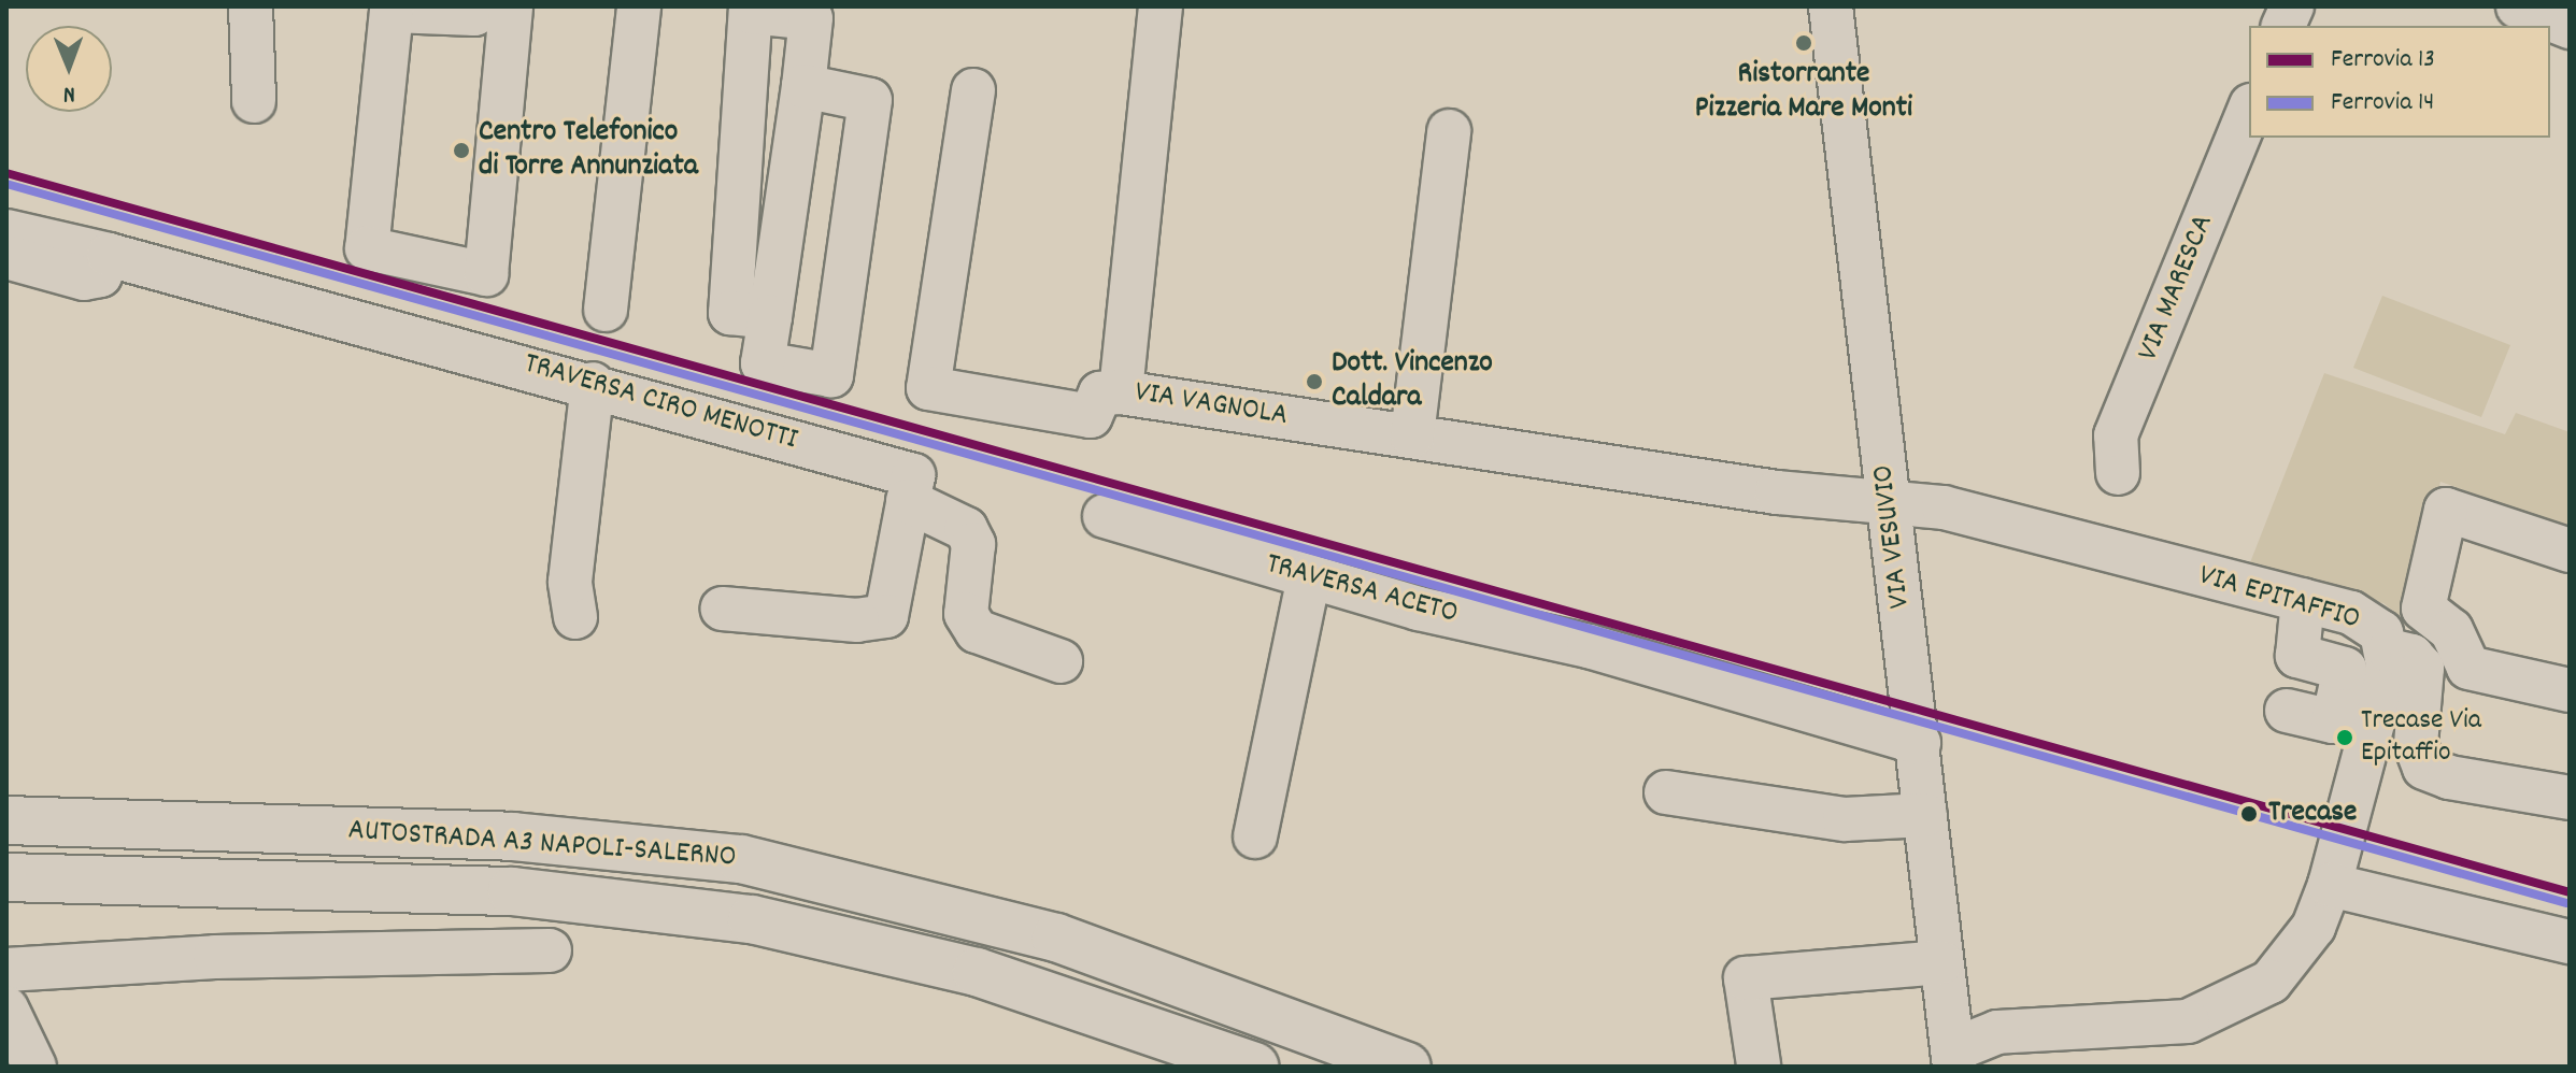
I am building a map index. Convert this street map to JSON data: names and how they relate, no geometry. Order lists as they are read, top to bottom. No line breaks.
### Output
{"streets":{"highway":["AUTOSTRADA A3 NAPOLI-SALERNO"],"street":["VIA MARESCA","TRAVERSA CIRO MENOTTI","VIA VAGNOLA","VIA VESUVIO","TRAVERSA ACETO","VIA EPITAFFIO"]},"crossings":[["VIA VAGNOLA","VIA VESUVIO"],["VIA VAGNOLA","VIA EPITAFFIO"],["VIA VESUVIO","TRAVERSA ACETO"],["VIA VESUVIO","VIA EPITAFFIO"]],"places":["Ristorrante Pizzeria Mare Monti","Centro Telefonico di Torre Annunziata","Dott. Vincenzo Caldara","Trecase Via Epitaffio","Trecase"],"lines":["rail line 13","rail line 14"],"legend":["Ferrovia 13","Ferrovia 14"],"north":"bottom"}
